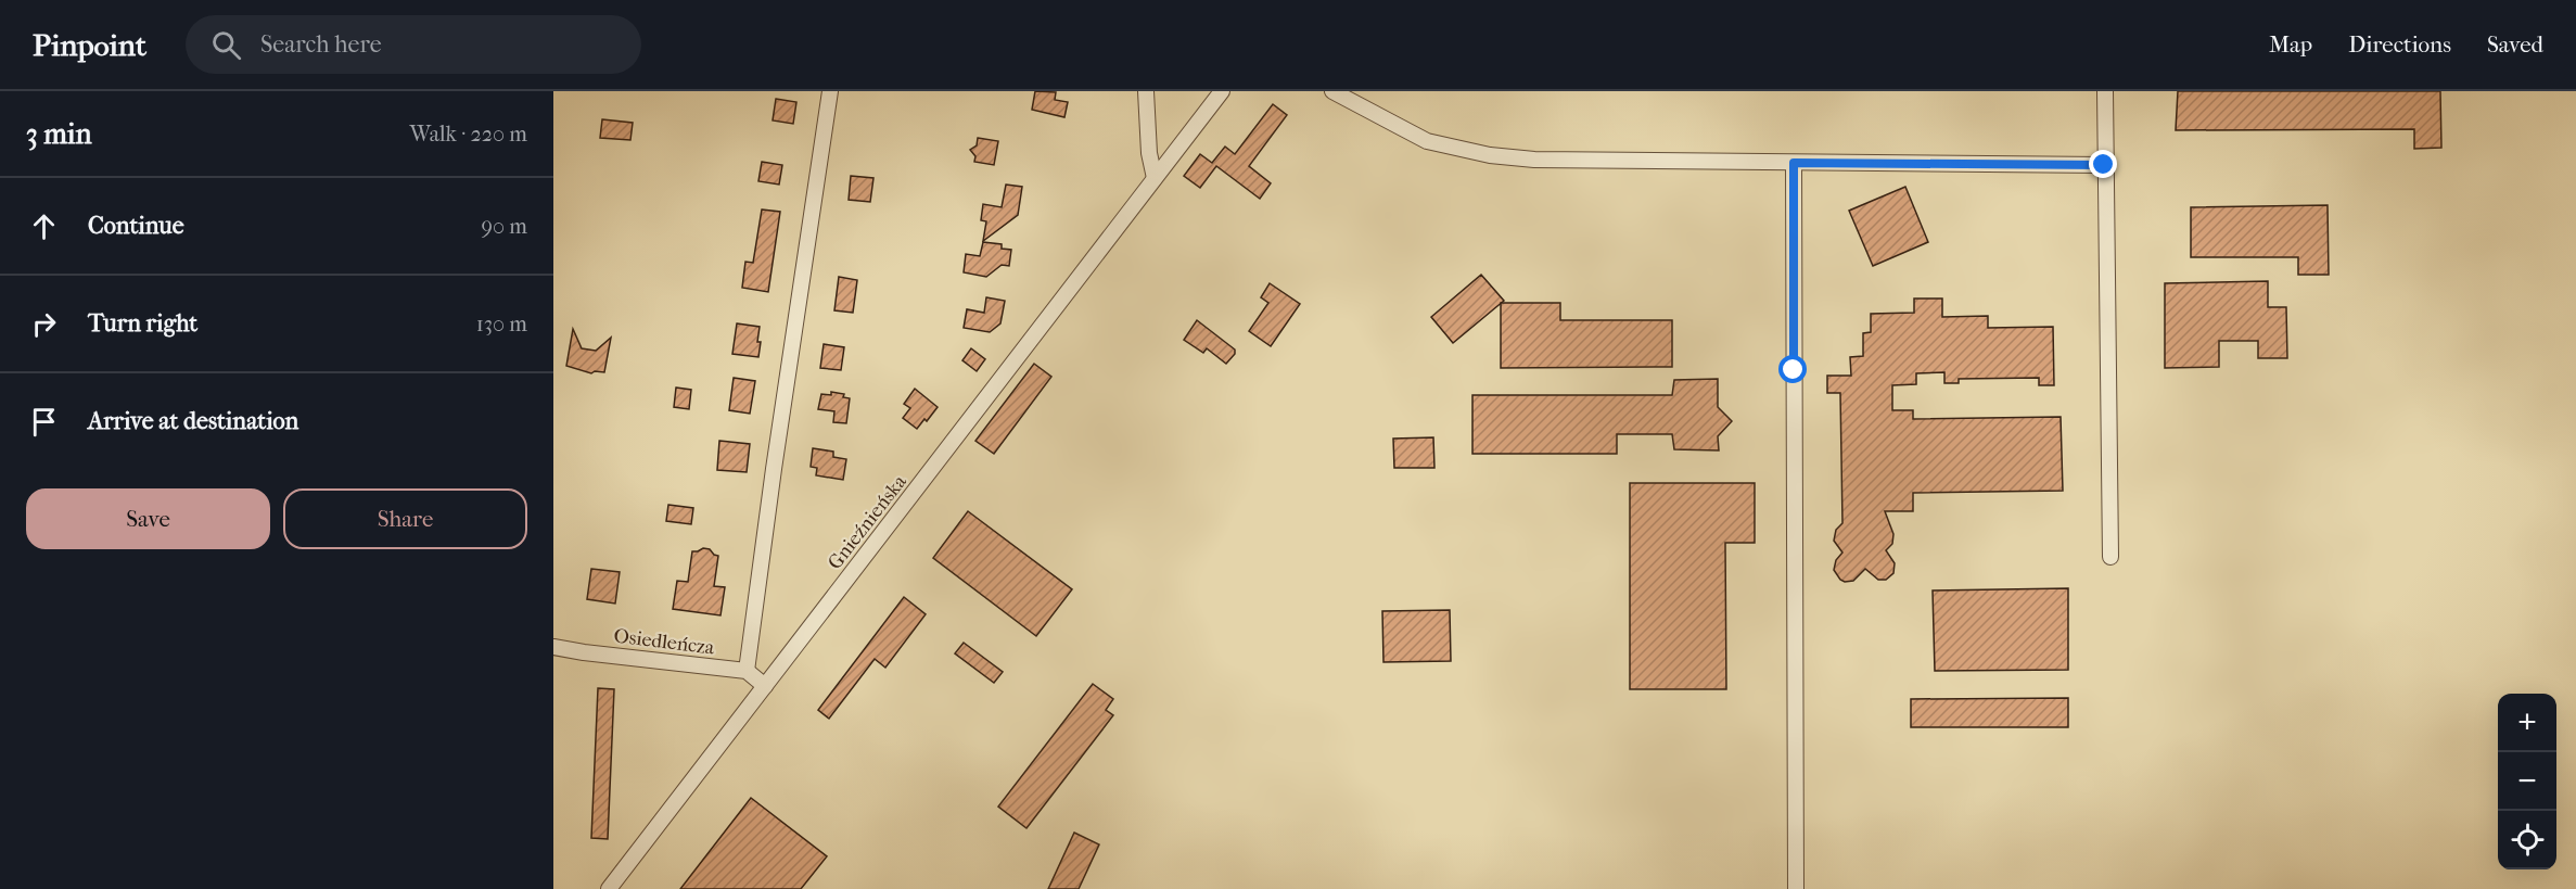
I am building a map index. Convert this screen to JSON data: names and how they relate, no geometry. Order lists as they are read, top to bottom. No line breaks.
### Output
{"streets":{"street":["Gnieźnieńska","Osiedleńcza"]},"page":{"header":"Pinpoint","search":"Search here","nav":["Map","Directions","Saved"],"heading":["3 min","Walk · 220 m"],"list":[["Continue","90 m"],["Turn right","130 m"],"Arrive at destination"],"buttons":["Save","Share"],"map_buttons":["+","−"]}}
